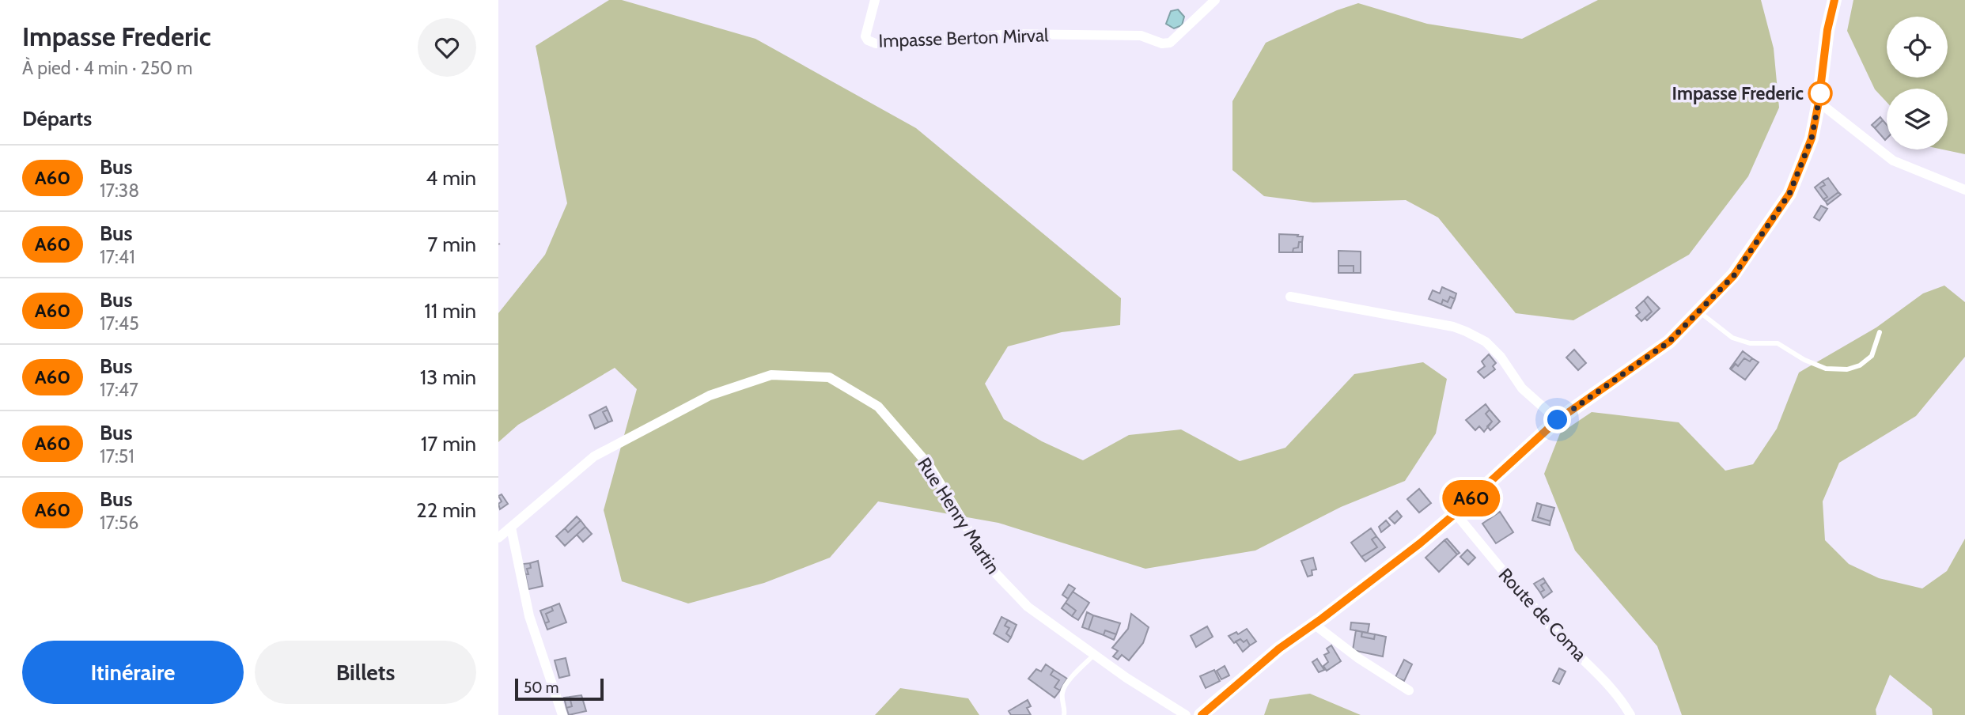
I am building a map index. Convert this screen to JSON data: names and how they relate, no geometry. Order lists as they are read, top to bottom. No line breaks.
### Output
{"streets":{"street":["Impasse Berton Mirval","Rue Henry Martin","Route de Coma"]},"places":["Impasse Frederic"],"lines":["bus line A60"],"scale_bar":"50 m","page":{"heading":[["Impasse Frederic","À pied · 4 min · 250 m"],"Départs"],"on_map":"A60","list":[{"mark":"A60","name":"Bus","note":"17:38","value":"4 min"},{"mark":"A60","name":"Bus","note":"17:41","value":"7 min"},{"mark":"A60","name":"Bus","note":"17:45","value":"11 min"},{"mark":"A60","name":"Bus","note":"17:47","value":"13 min"},{"mark":"A60","name":"Bus","note":"17:51","value":"17 min"},{"mark":"A60","name":"Bus","note":"17:56","value":"22 min"}],"buttons":["Itinéraire","Billets"],"scale":"50 m"}}
